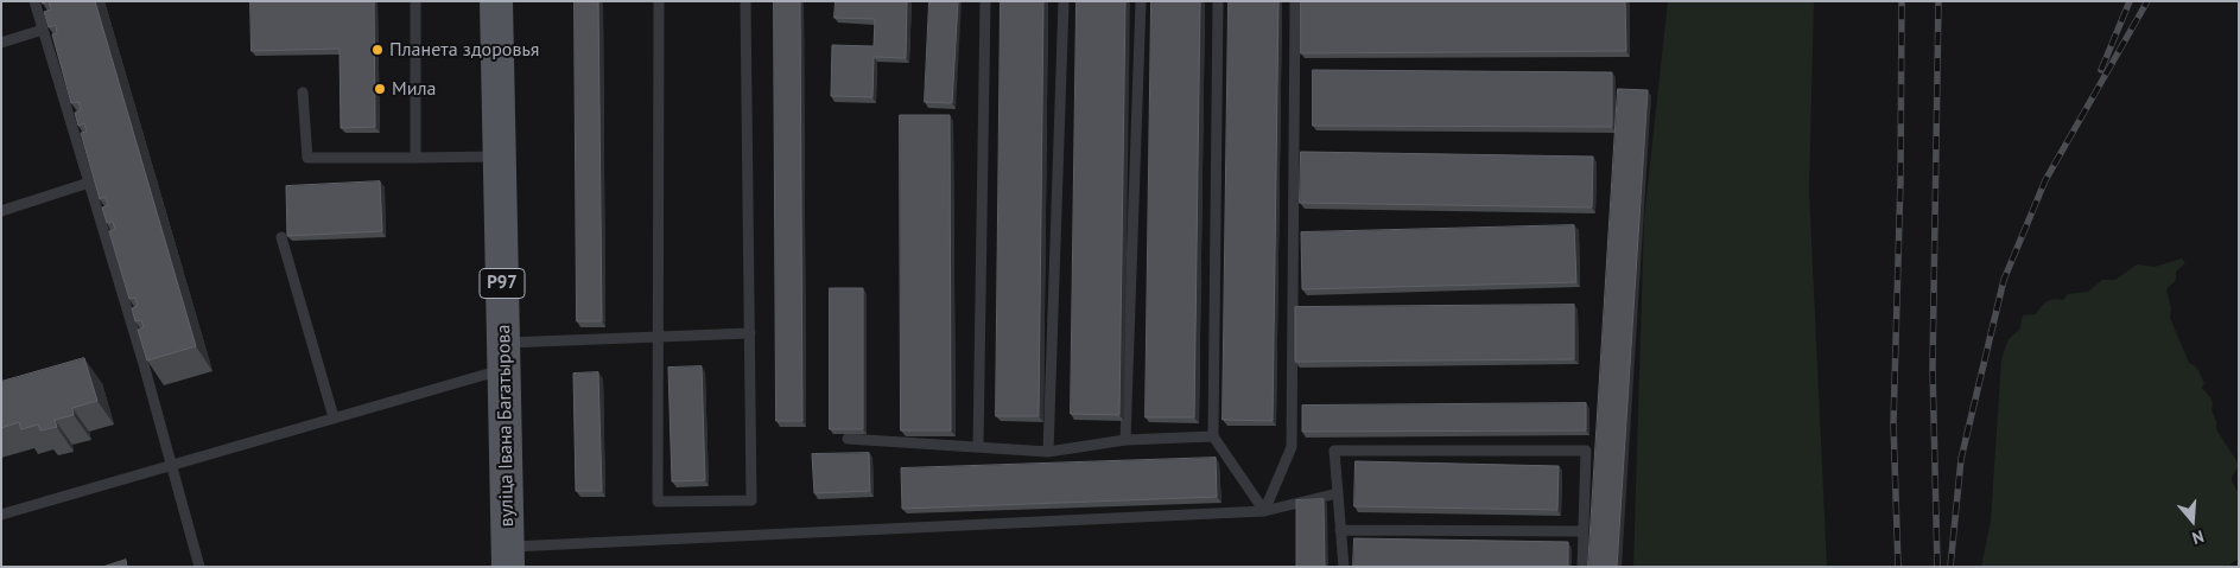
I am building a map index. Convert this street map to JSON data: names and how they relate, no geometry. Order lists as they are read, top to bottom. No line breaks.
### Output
{"streets":{"main road":["Р97","вуліца Івана Багатырова"]},"places":["Планета здоровья","Мила"],"north":"bottom"}
